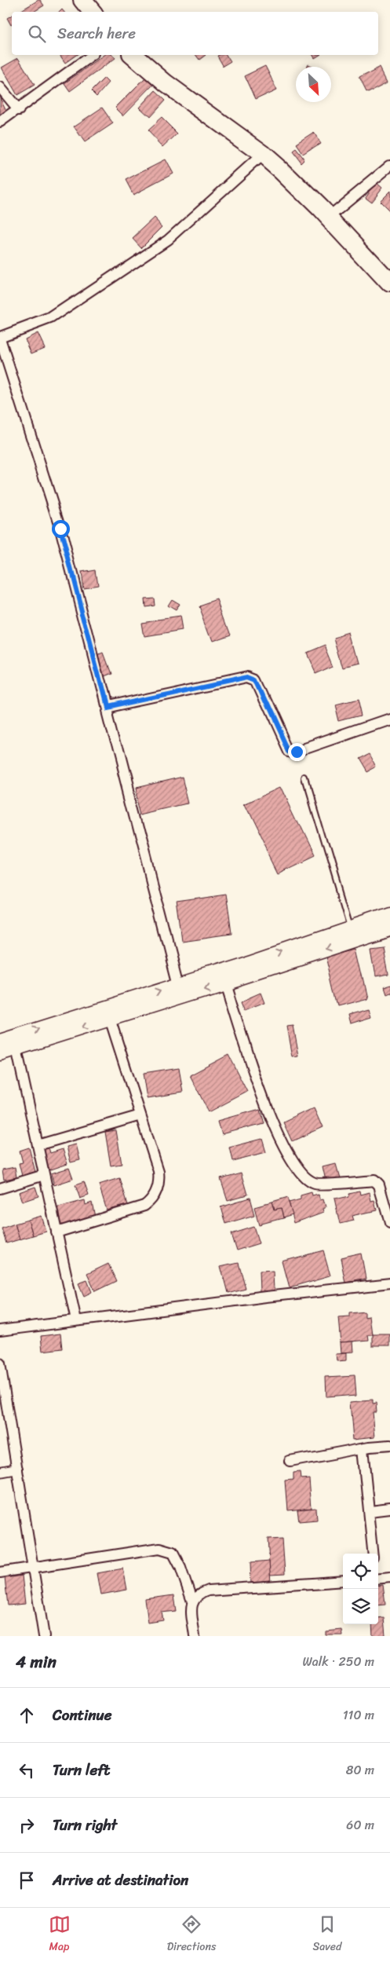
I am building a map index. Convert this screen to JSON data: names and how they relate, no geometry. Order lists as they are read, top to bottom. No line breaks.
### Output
{"north":"bottom right","page":{"search":"Search here","heading":["4 min","Walk · 250 m"],"list":[["Continue","110 m"],["Turn left","80 m"],["Turn right","60 m"],"Arrive at destination"],"nav":["Map","Directions","Saved"]}}
